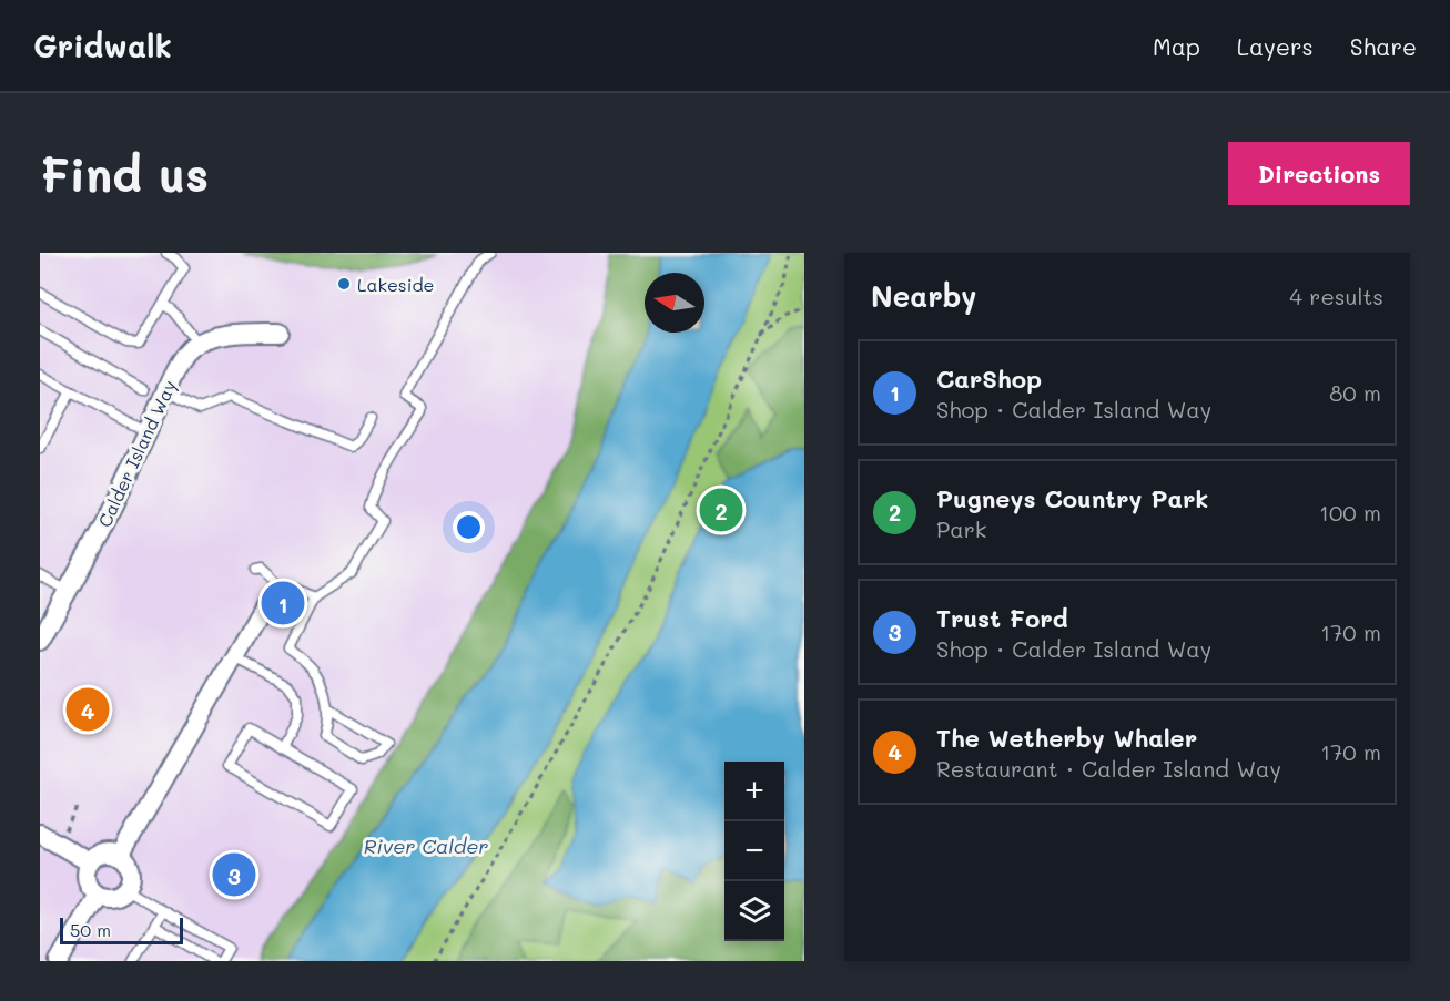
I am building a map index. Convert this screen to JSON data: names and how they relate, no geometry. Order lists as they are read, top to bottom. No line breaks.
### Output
{"streets":{"street":["Calder Island Way"]},"water":["River Calder"],"places":["Lakeside"],"scale_bar":"50 m","north":"left","page":{"header":"Gridwalk","nav":["Map","Layers","Share"],"buttons":"Directions","title":"Find us","heading":["Nearby","4 results"],"list":[{"mark":"1","name":"CarShop","note":"Shop · Calder Island Way","value":"80 m"},{"mark":"2","name":"Pugneys Country Park","note":"Park","value":"100 m"},{"mark":"3","name":"Trust Ford","note":"Shop · Calder Island Way","value":"170 m"},{"mark":"4","name":"The Wetherby Whaler","note":"Restaurant · Calder Island Way","value":"170 m"}],"pins":["2","1","4","3"],"map_buttons":["+","−"],"scale":"50 m"}}
